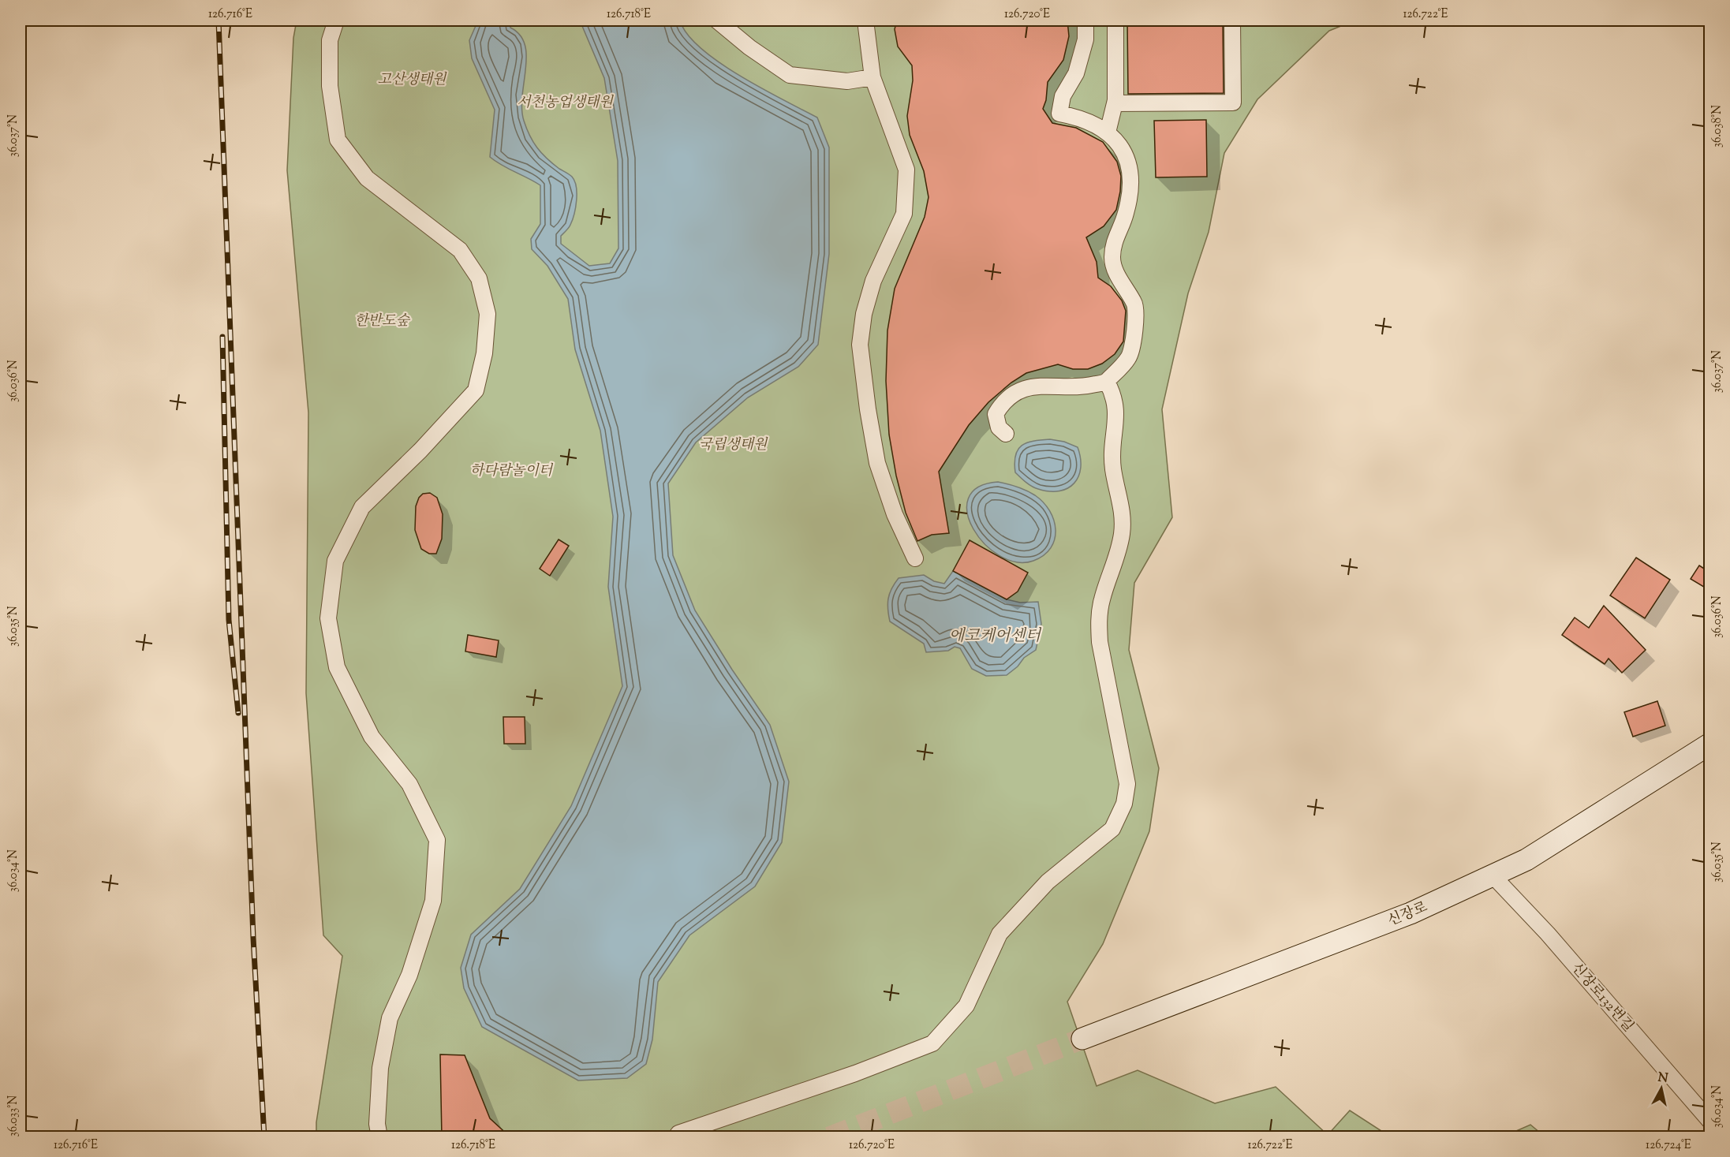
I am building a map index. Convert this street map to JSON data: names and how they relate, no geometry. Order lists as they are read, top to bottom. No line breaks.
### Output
{"streets":{"street":["신장로","신장로132번길"]},"crossings":[["신장로","신장로132번길"]],"water":["에코케어센터"],"parks":["고산생태원","서천농업생태원","한반도숲","국립생태원","하다람놀이터"],"north":"top","coordinates":["126.716°E","126.718°E","126.720°E","126.722°E","36.038°N","36.037°N","36.036°N","36.035°N","36.034°N","36.033°N","126.724°E"]}
